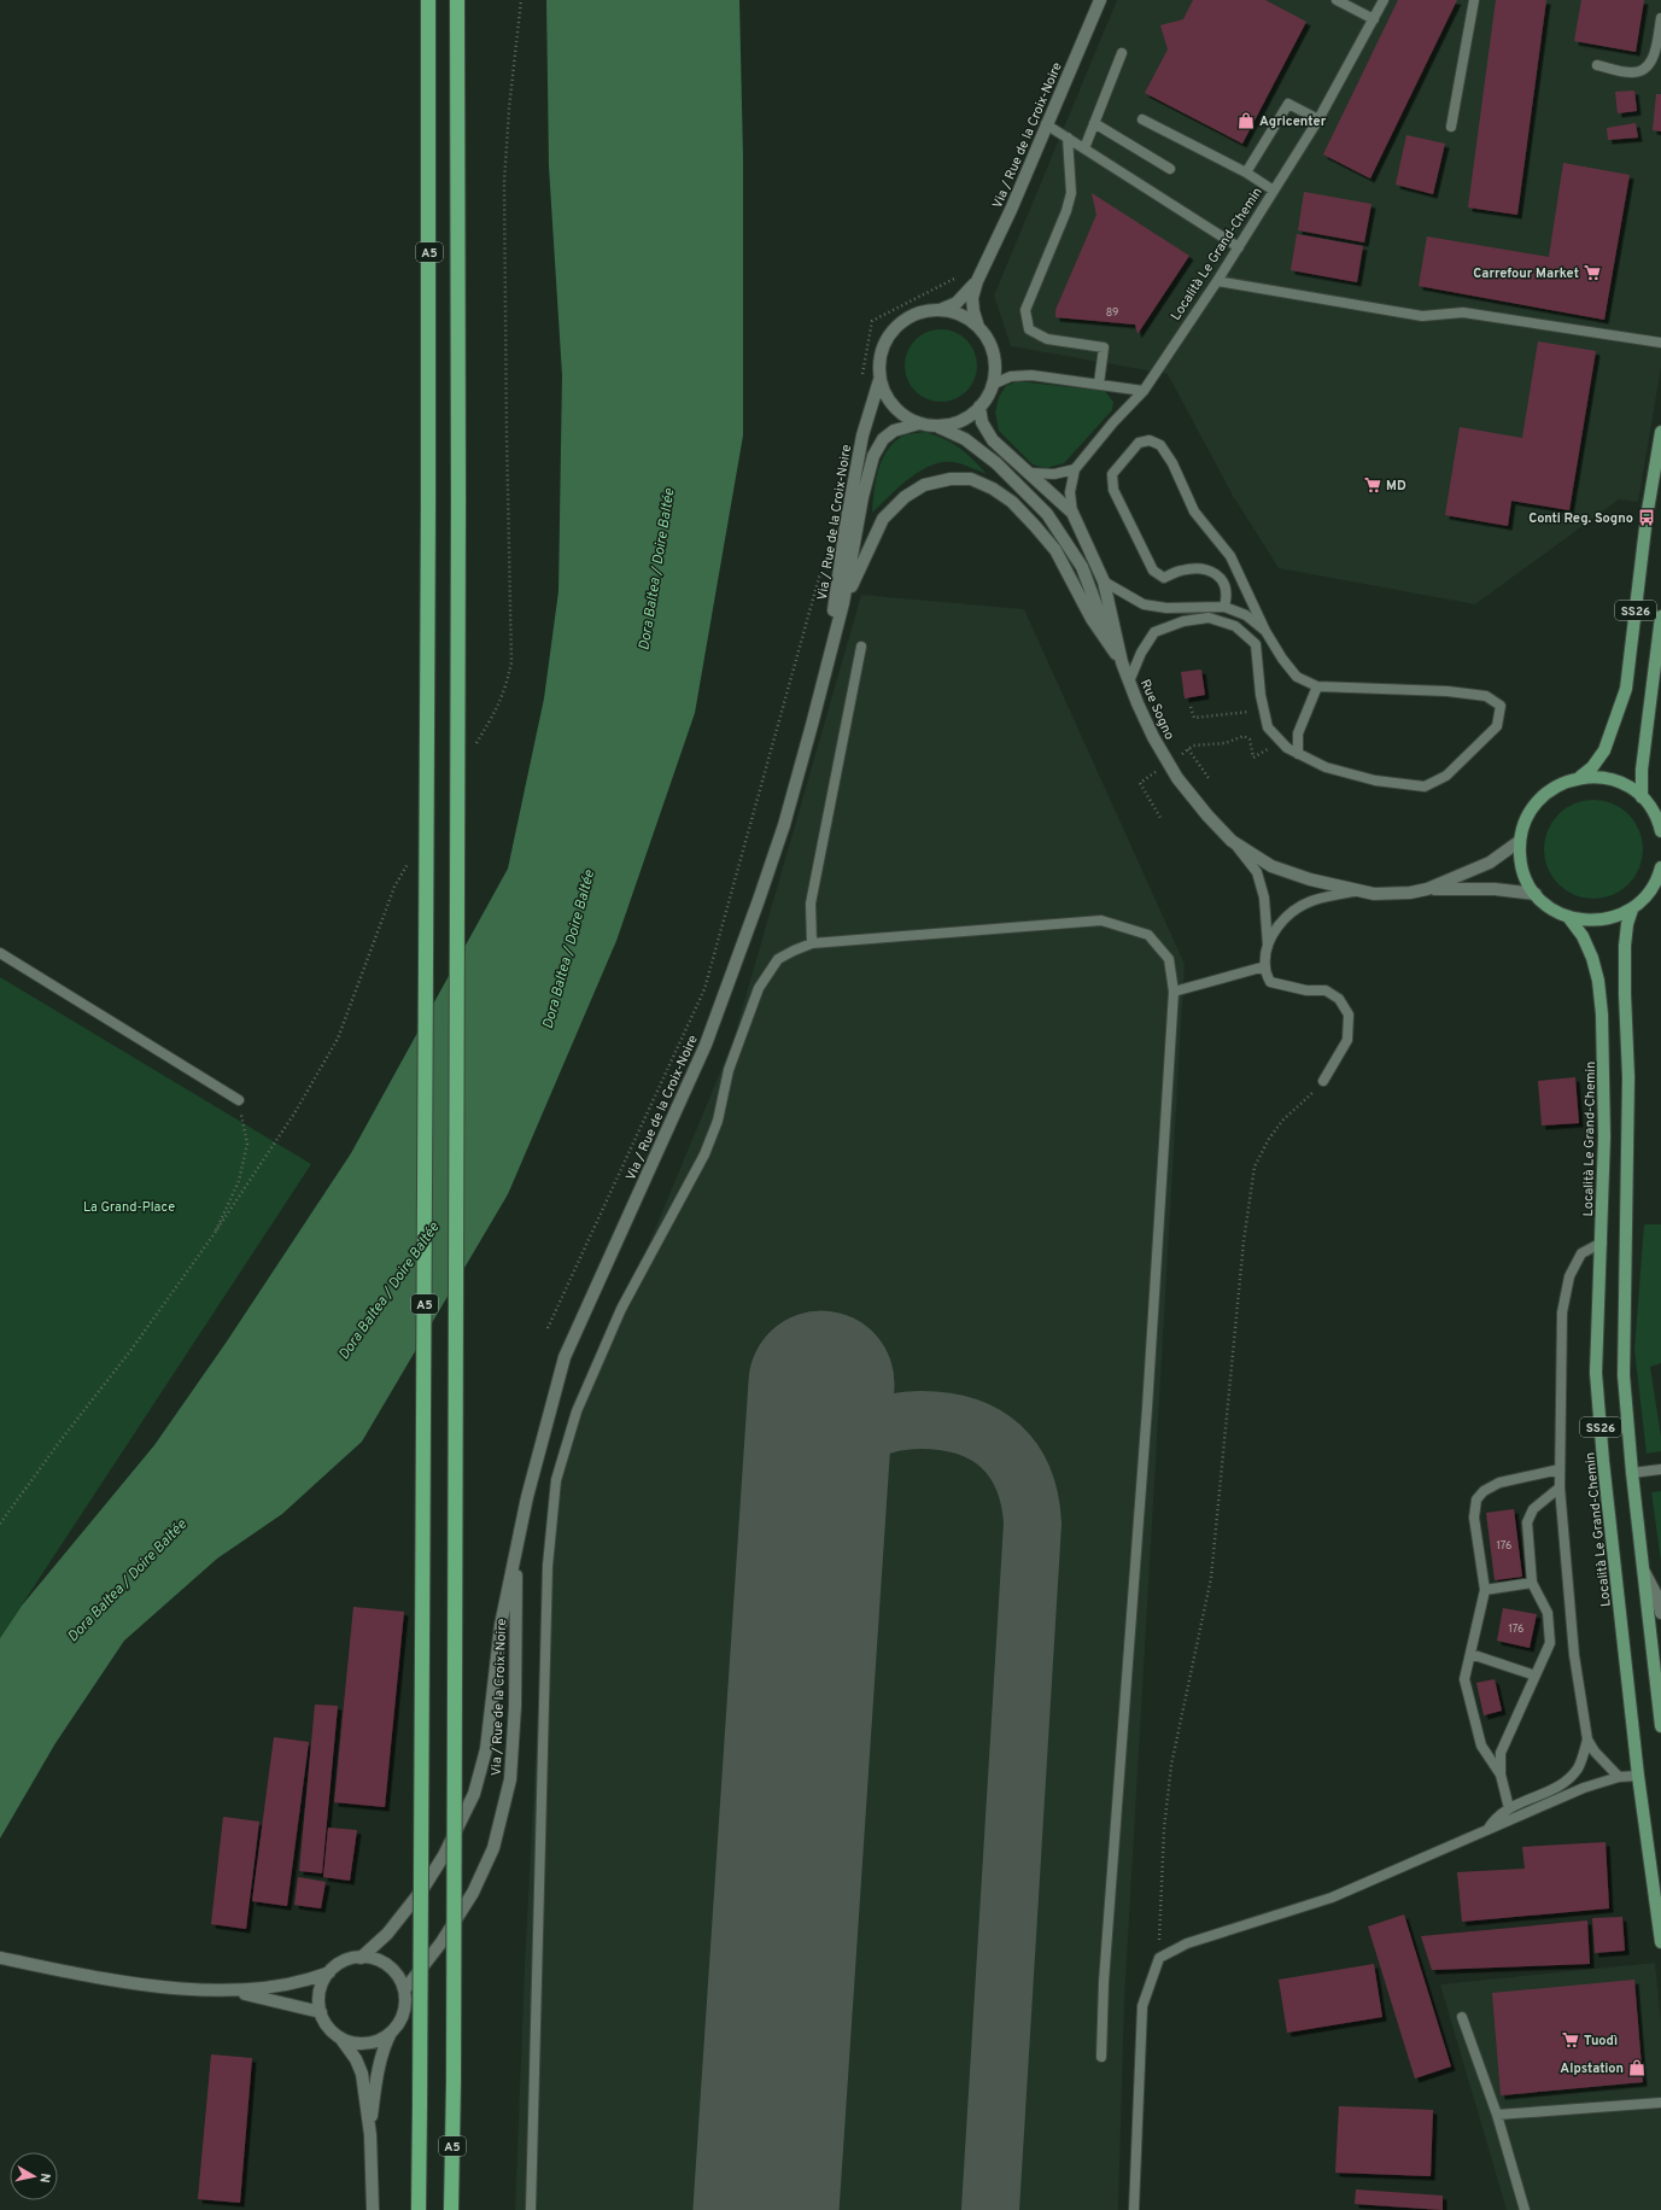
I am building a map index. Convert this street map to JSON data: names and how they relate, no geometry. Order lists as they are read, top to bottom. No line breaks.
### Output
{"streets":{"highway":["A5"],"main road":["Località Le Grand-Chemin","SS26"],"street":["Via / Rue de la Croix-Noire","Rue Sogno"]},"crossings":[["Via / Rue de la Croix-Noire","Rue Sogno"],["Località Le Grand-Chemin","SS26"],["Località Le Grand-Chemin","Rue Sogno"]],"water":["Dora Baltea / Doire Baltée"],"parks":["La Grand-Place"],"places":{"shop":["Agricenter","Alpstation"],"supermarket":["Carrefour Market","MD","Tuodì"],"bus stop":["Conti Reg. Sogno"]},"house_numbers":["89","176","176"],"north":"right"}
